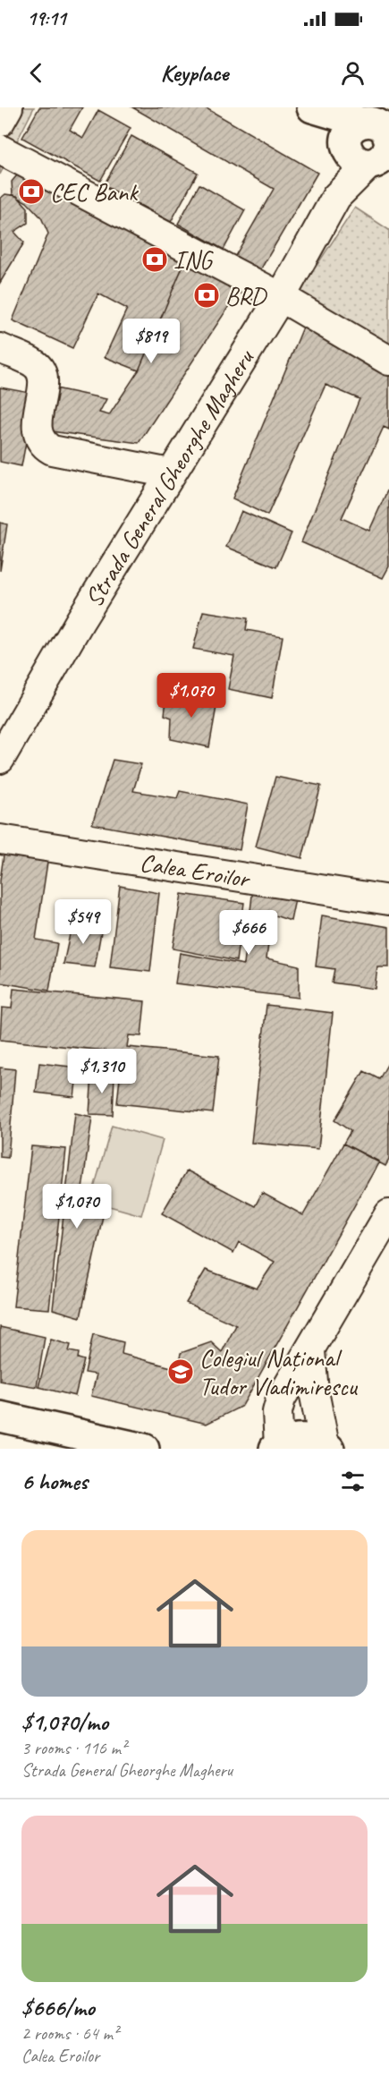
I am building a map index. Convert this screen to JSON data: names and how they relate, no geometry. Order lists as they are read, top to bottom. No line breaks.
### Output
{"streets":{"street":["Strada General Gheorghe Magheru","Calea Eroilor"]},"places":{"bank":["CEC Bank","ING","BRD"],"school or university":["Colegiul Național Tudor Vladimirescu"]},"page":{"status":"19:11","header":"Keyplace","price":["$819","$1,070","$549","$666","$1,310","$1,070"],"heading":"6 homes","list":[{"name":"$1,070/mo","note":"3 rooms · 116 m² · Strada General Gheorghe Magheru"},{"name":"$666/mo","note":"2 rooms · 64 m² · Calea Eroilor"}]}}
